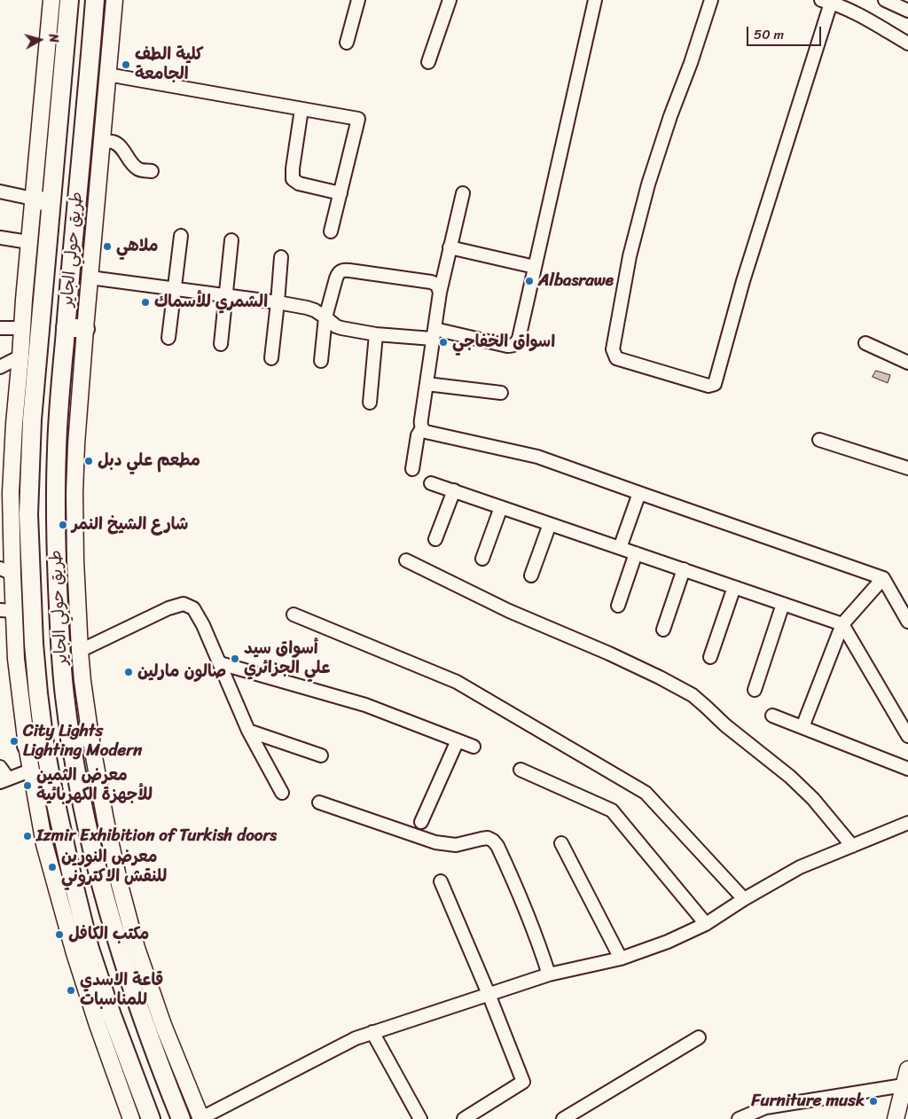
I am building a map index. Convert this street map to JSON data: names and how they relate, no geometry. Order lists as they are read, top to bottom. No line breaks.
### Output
{"streets":{"highway":["طريق حولي الجاير"]},"places":["كلية الطف الجامعة","ملاهي","Albasrawe","الشمري للأسماك","اسواق الخفاجي","مطعم علي دبل","شارع الشيخ النمر","أسواق سيد علي الجزائري","صالون مارلين","City Lights Lighting Modern","معرض الثمين للأجهزة الكهربائية","Izmir Exhibition of Turkish doors","معرض النورين للنقش الاكتروني","مكتب الكافل","قاعة الاسدي للمناسبات","Furniture musk"],"scale_bar":"50 m","north":"right"}
